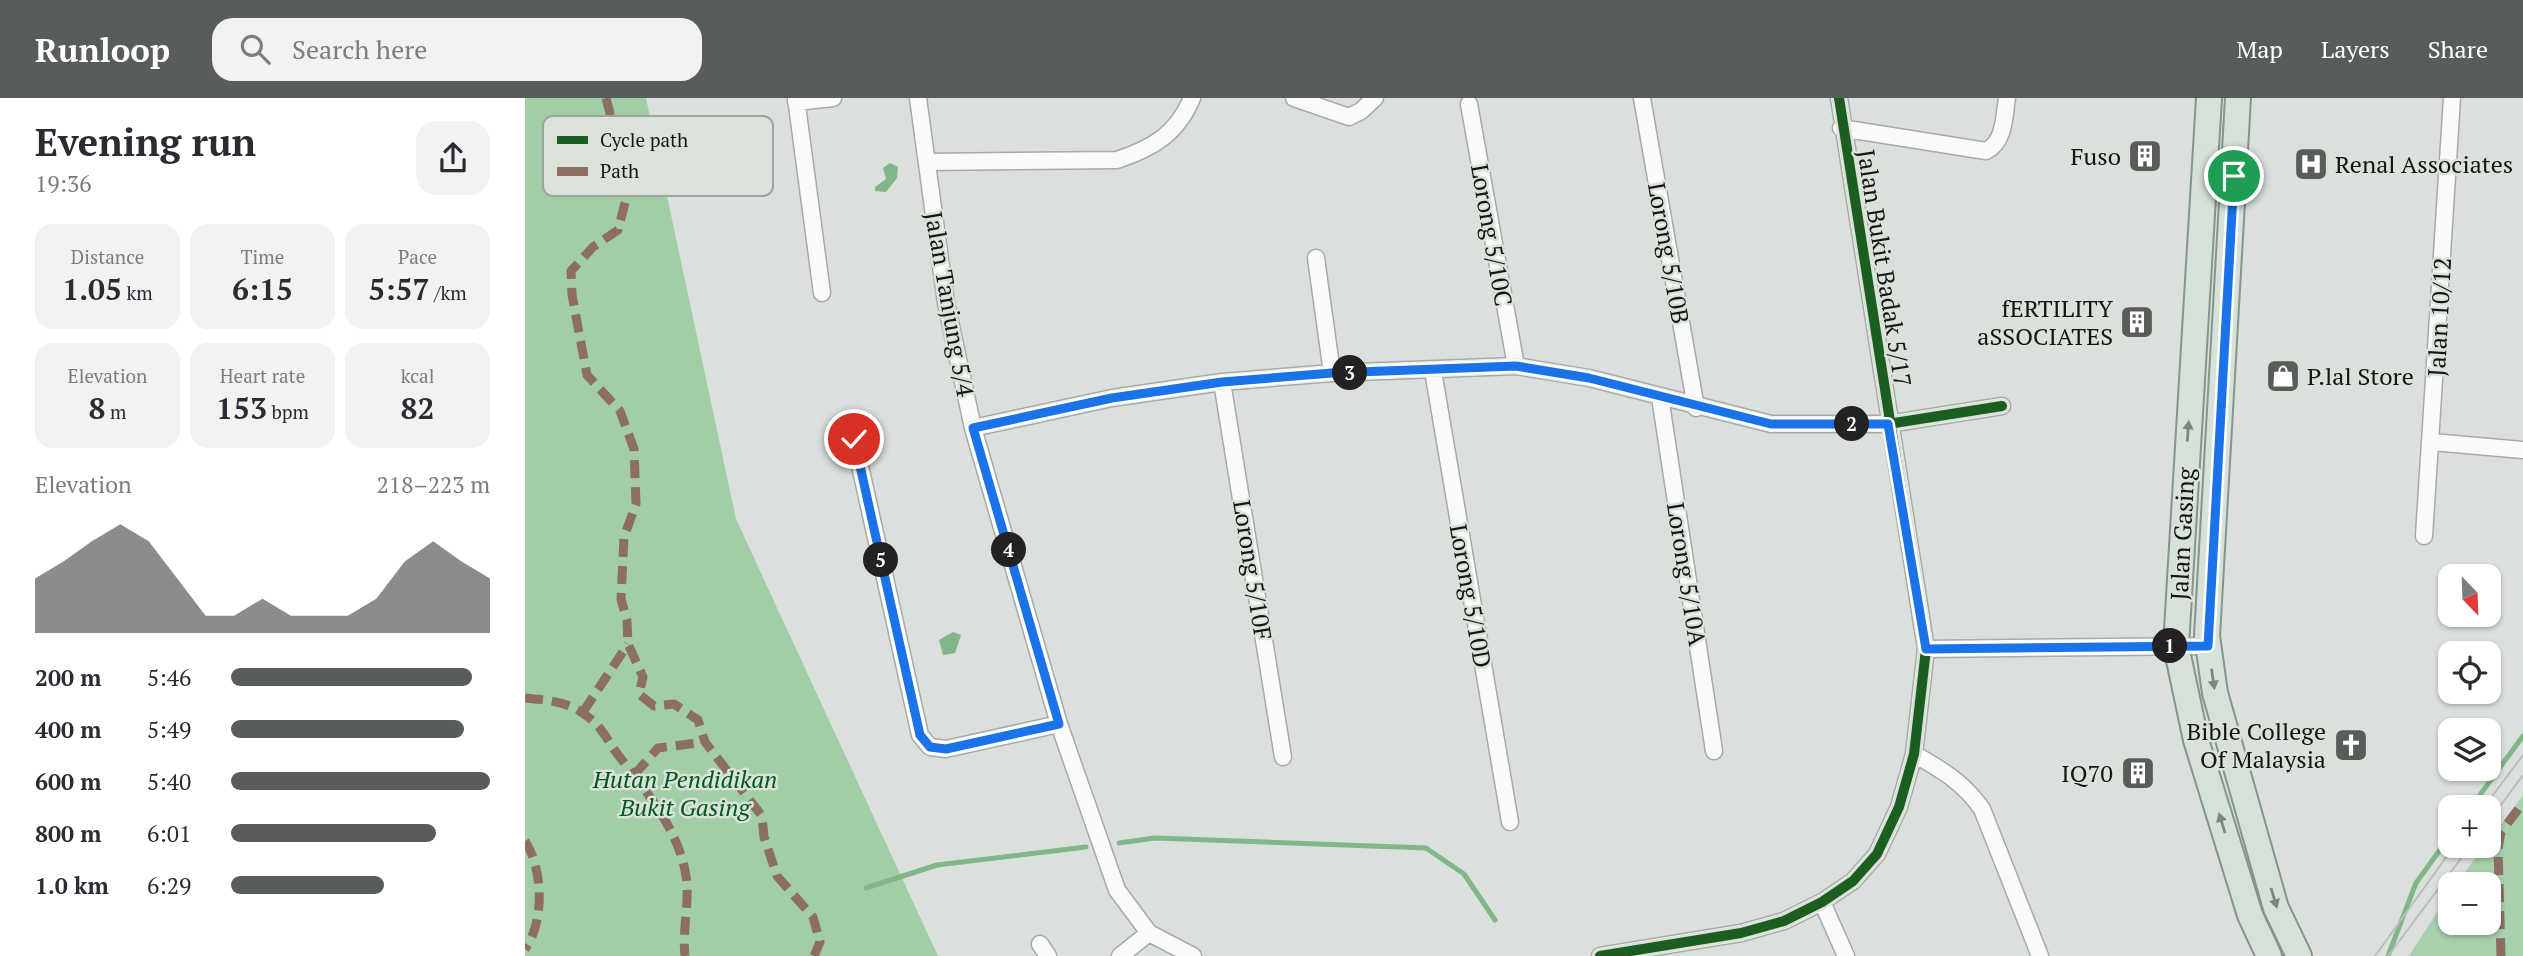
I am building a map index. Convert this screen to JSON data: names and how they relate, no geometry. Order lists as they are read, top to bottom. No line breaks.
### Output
{"streets":{"main road":["Jalan Gasing"],"street":["Lorong 5/10C","Lorong 5/10B","Jalan Bukit Badak 5/17","Jalan Tanjung 5/4","Jalan 10/12","Lorong 5/10F","Lorong 5/10A","Lorong 5/10D"]},"parks":["Hutan Pendidikan Bukit Gasing"],"places":{"building":["Fuso","fERTILITY aSSOCIATES","IQ70"],"hospital":["Renal Associates"],"shop":["P.lal Store"],"church":["Bible College Of Malaysia"]},"legend":["Cycle path","Path"],"north":"bottom right","page":{"header":"Runloop","search":"Search here","nav":["Map","Layers","Share"],"heading":["Evening run","19:36"],"stats":[["Distance","1.05 km"],["Time","6:15"],["Pace","5:57 /km"],["Elevation","8 m"],["Heart rate","153 bpm"],["kcal","82"]],"pins":["3","2","4","5","1"],"chart":["Elevation","218–223 m"],"map_buttons":["+","−"],"list":[{"name":"200 m","note":"5:46"},{"name":"400 m","note":"5:49"},{"name":"600 m","note":"5:40"},{"name":"800 m","note":"6:01"},{"name":"1.0 km","note":"6:29"}]}}
